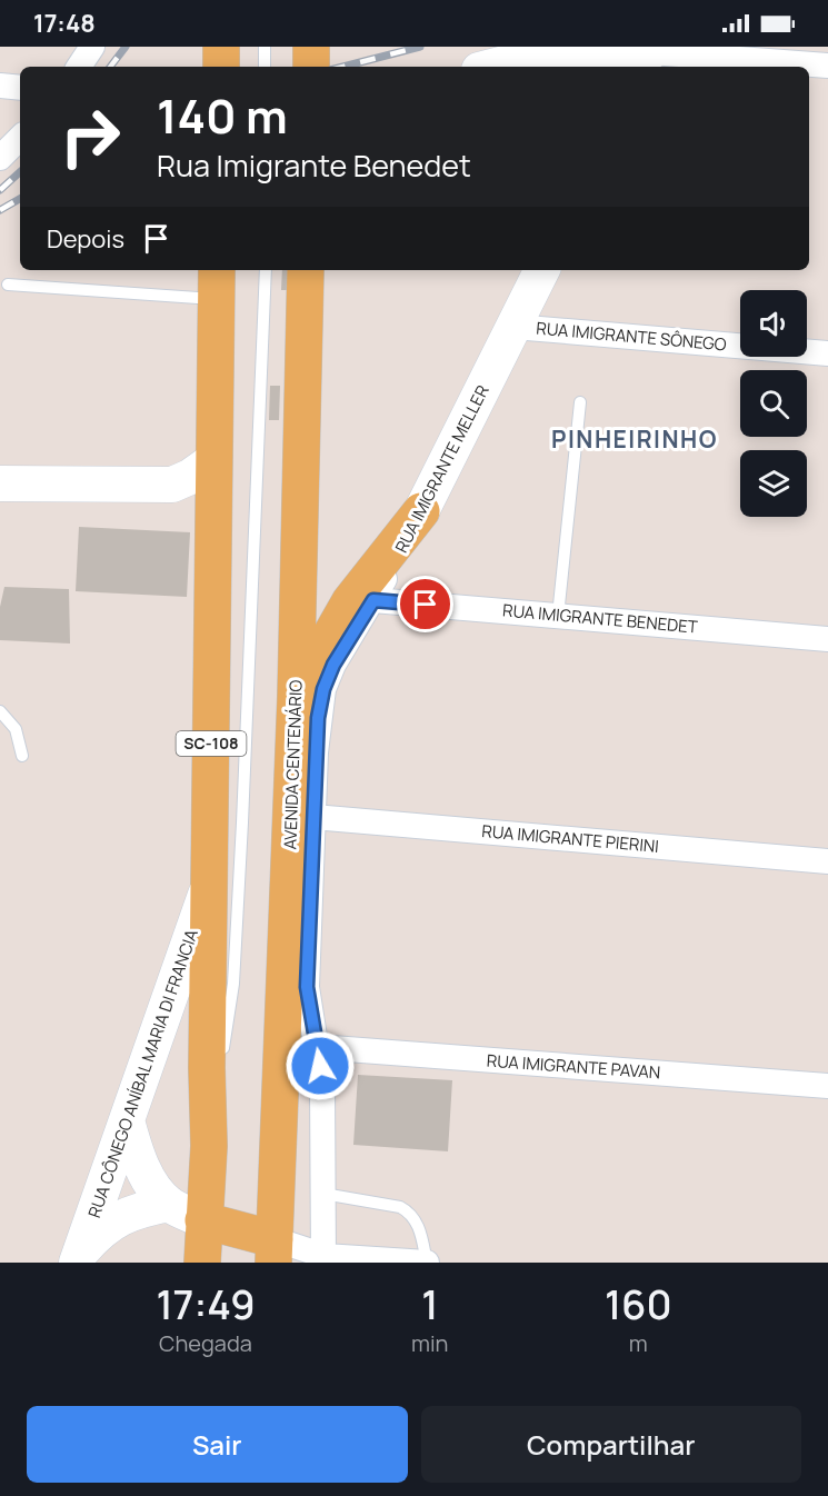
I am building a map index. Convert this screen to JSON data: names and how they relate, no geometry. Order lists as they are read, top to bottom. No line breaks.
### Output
{"streets":{"main road":["RUA IMIGRANTE MELLER","SC-108","AVENIDA CENTENÁRIO","RUA CÔNEGO ANÍBAL MARIA DI FRANCIA"],"street":["RUA IMIGRANTE SÔNEGO","RUA IMIGRANTE BENEDET","RUA IMIGRANTE PIERINI","RUA IMIGRANTE PAVAN"]},"crossings":[["RUA IMIGRANTE SÔNEGO","RUA IMIGRANTE MELLER"],["RUA IMIGRANTE MELLER","RUA IMIGRANTE BENEDET"],["RUA IMIGRANTE MELLER","RUA IMIGRANTE PIERINI"],["RUA IMIGRANTE MELLER","RUA IMIGRANTE PAVAN"],["SC-108","RUA CÔNEGO ANÍBAL MARIA DI FRANCIA"]],"districts":["PINHEIRINHO"],"page":{"status":"17:48","turn":["140 m","Rua Imigrante Benedet"],"then":"Depois","eta":["17:49","Chegada","1","min","160","m"],"buttons":["Sair","Compartilhar"]}}
